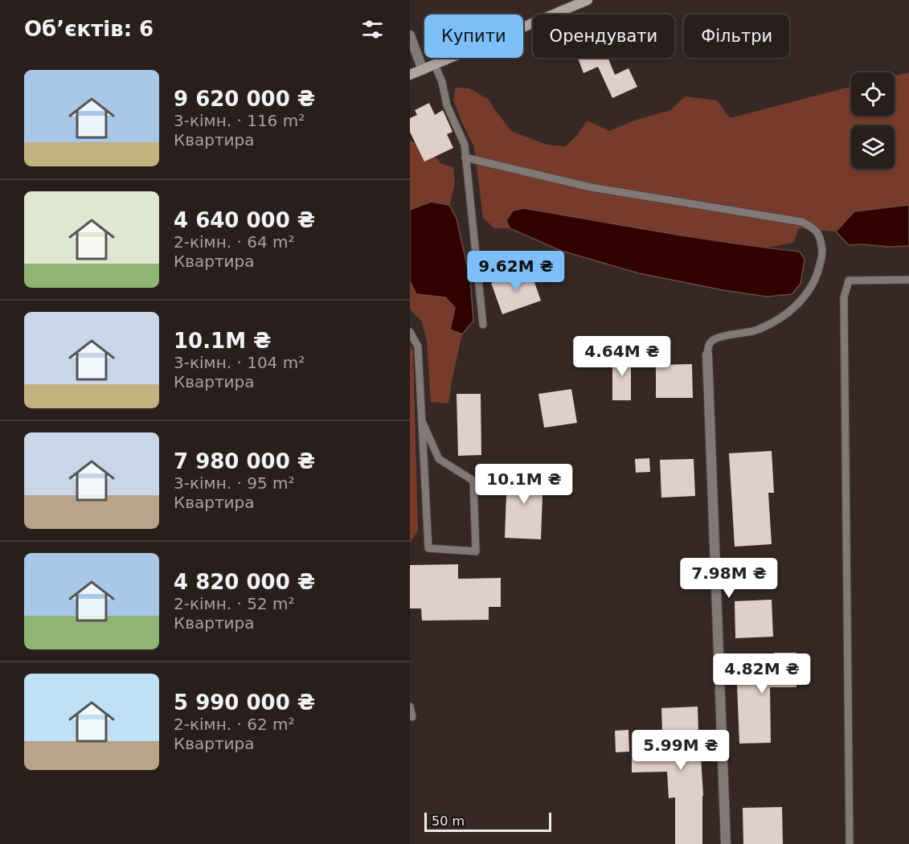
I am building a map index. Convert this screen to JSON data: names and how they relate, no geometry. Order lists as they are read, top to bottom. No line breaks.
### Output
{"scale_bar":"50 m","page":{"heading":"Об’єктів: 6","chip":["Купити","Орендувати","Фільтри"],"list":[{"name":"9 620 000 ₴","note":"3-кімн. · 116 m² · Квартира"},{"name":"4 640 000 ₴","note":"2-кімн. · 64 m² · Квартира"},{"name":"10.1M ₴","note":"3-кімн. · 104 m² · Квартира"},{"name":"7 980 000 ₴","note":"3-кімн. · 95 m² · Квартира"},{"name":"4 820 000 ₴","note":"2-кімн. · 52 m² · Квартира"},{"name":"5 990 000 ₴","note":"2-кімн. · 62 m² · Квартира"}],"price":["9.62M ₴","4.64M ₴","10.1M ₴","7.98M ₴","4.82M ₴","5.99M ₴"],"scale":"50 m"}}
